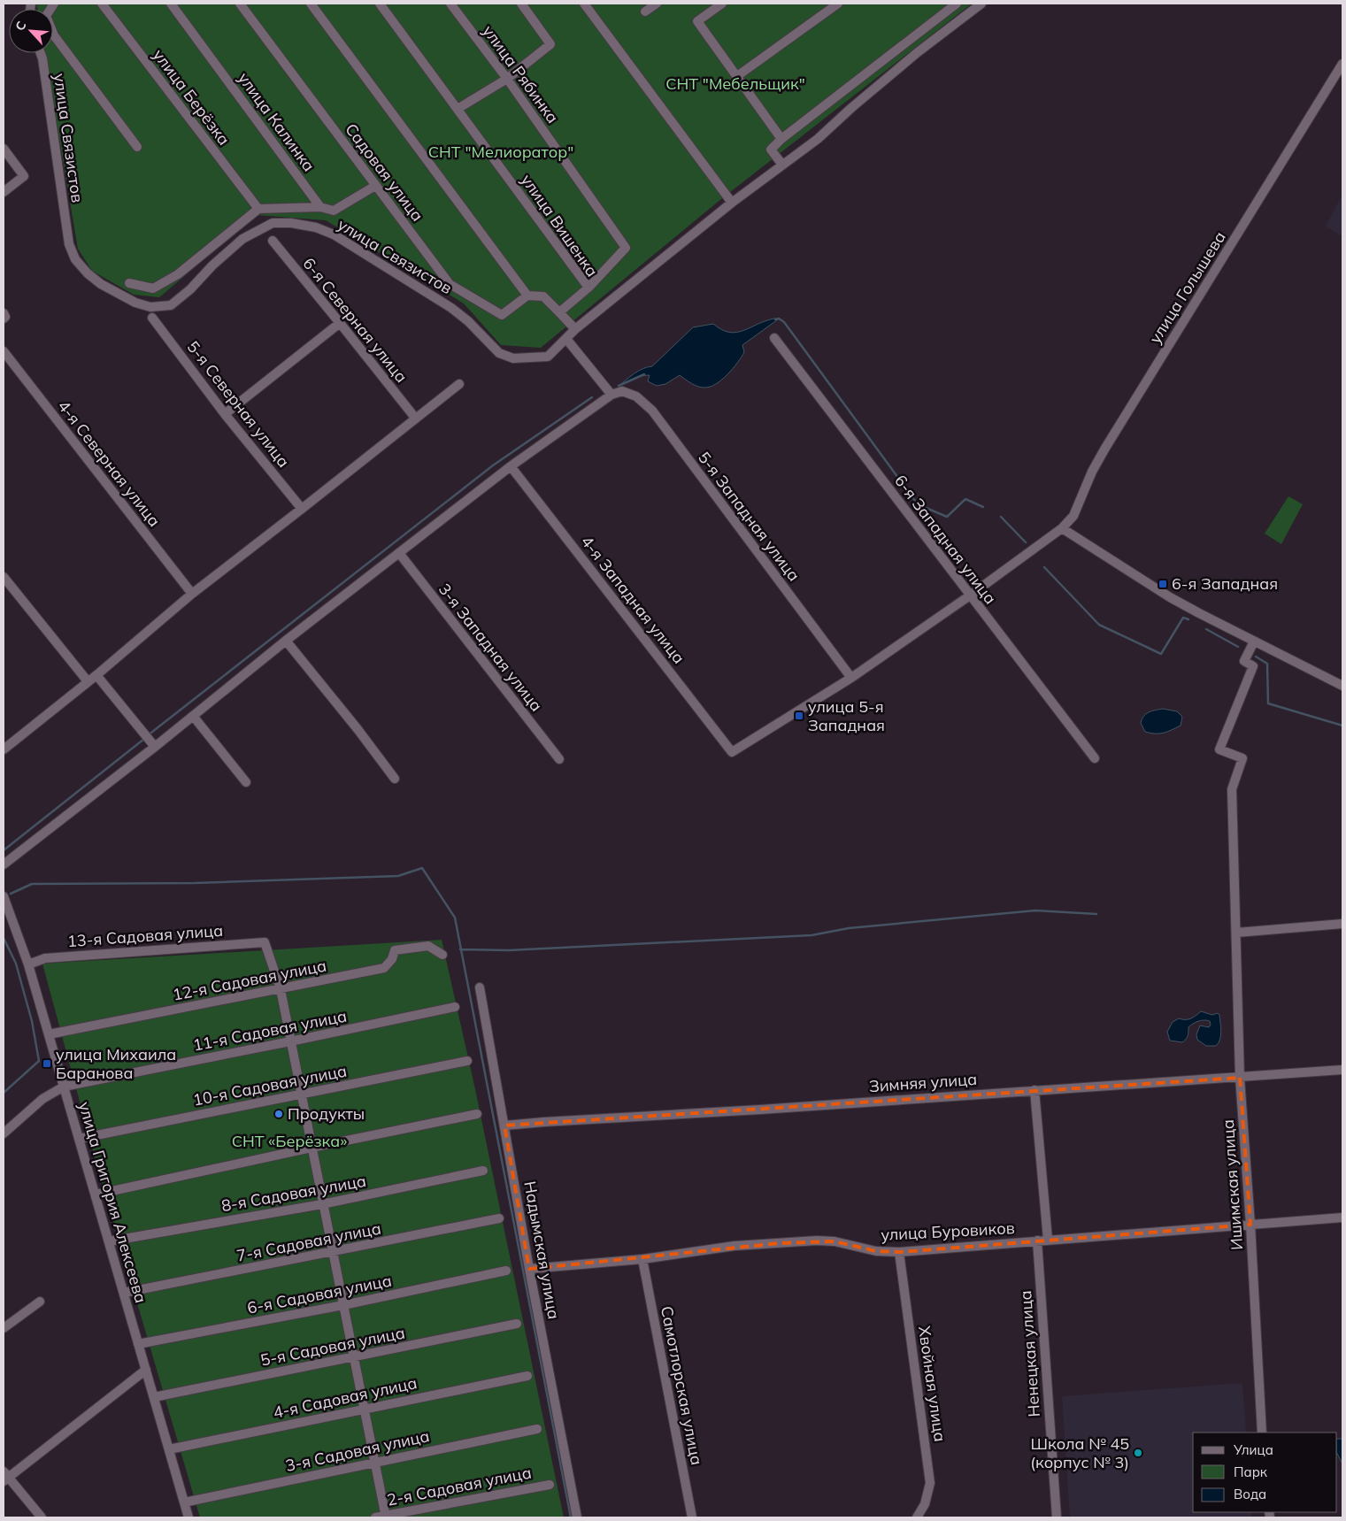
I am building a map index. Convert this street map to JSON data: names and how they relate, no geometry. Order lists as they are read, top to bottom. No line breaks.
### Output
{"streets":{"street":["улица Рябинка","улица Берёзка","улица Калинка","улица Связистов","Садовая улица","улица Вишенка","улица Голышева","6-я Северная улица","5-я Северная улица","4-я Северная улица","5-я Западная улица","6-я Западная улица","4-я Западная улица","3-я Западная улица","13-я Садовая улица","12-я Садовая улица","11-я Садовая улица","Зимняя улица","10-я Садовая улица","Ишимская улица","8-я Садовая улица","улица Григория Алексеева","улица Буровиков","7-я Садовая улица","Надымская улица","6-я Садовая улица","5-я Садовая улица","Ненецкая улица","Хвойная улица","Самотлорская улица","4-я Садовая улица","3-я Садовая улица","2-я Садовая улица"]},"crossings":[["улица Рябинка","улица Вишенка"],["улица Голышева","5-я Западная улица"],["улица Голышева","6-я Западная улица"],["улица Голышева","4-я Западная улица"],["13-я Садовая улица","12-я Садовая улица"],["13-я Садовая улица","улица Григория Алексеева"],["12-я Садовая улица","улица Григория Алексеева"],["11-я Садовая улица","улица Григория Алексеева"],["Зимняя улица","Ишимская улица"],["Зимняя улица","Надымская улица"],["10-я Садовая улица","улица Григория Алексеева"],["Ишимская улица","улица Буровиков"],["8-я Садовая улица","улица Григория Алексеева"],["улица Григория Алексеева","7-я Садовая улица"],["улица Григория Алексеева","6-я Садовая улица"],["улица Григория Алексеева","5-я Садовая улица"],["улица Григория Алексеева","4-я Садовая улица"],["улица Григория Алексеева","3-я Садовая улица"],["улица Буровиков","Надымская улица"],["улица Буровиков","Ненецкая улица"],["улица Буровиков","Хвойная улица"],["улица Буровиков","Самотлорская улица"]],"parks":["СНТ \"Мебельщик\"","СНТ \"Мелиоратор\"","СНТ «Берёзка»"],"places":{"transit":["6-я Западная","улица 5-я Западная","улица Михаила Баранова"],"other":["Продукты","Школа № 45 (корпус № 3)"]},"legend":["Улица","Парк","Вода"],"north":"top left"}
